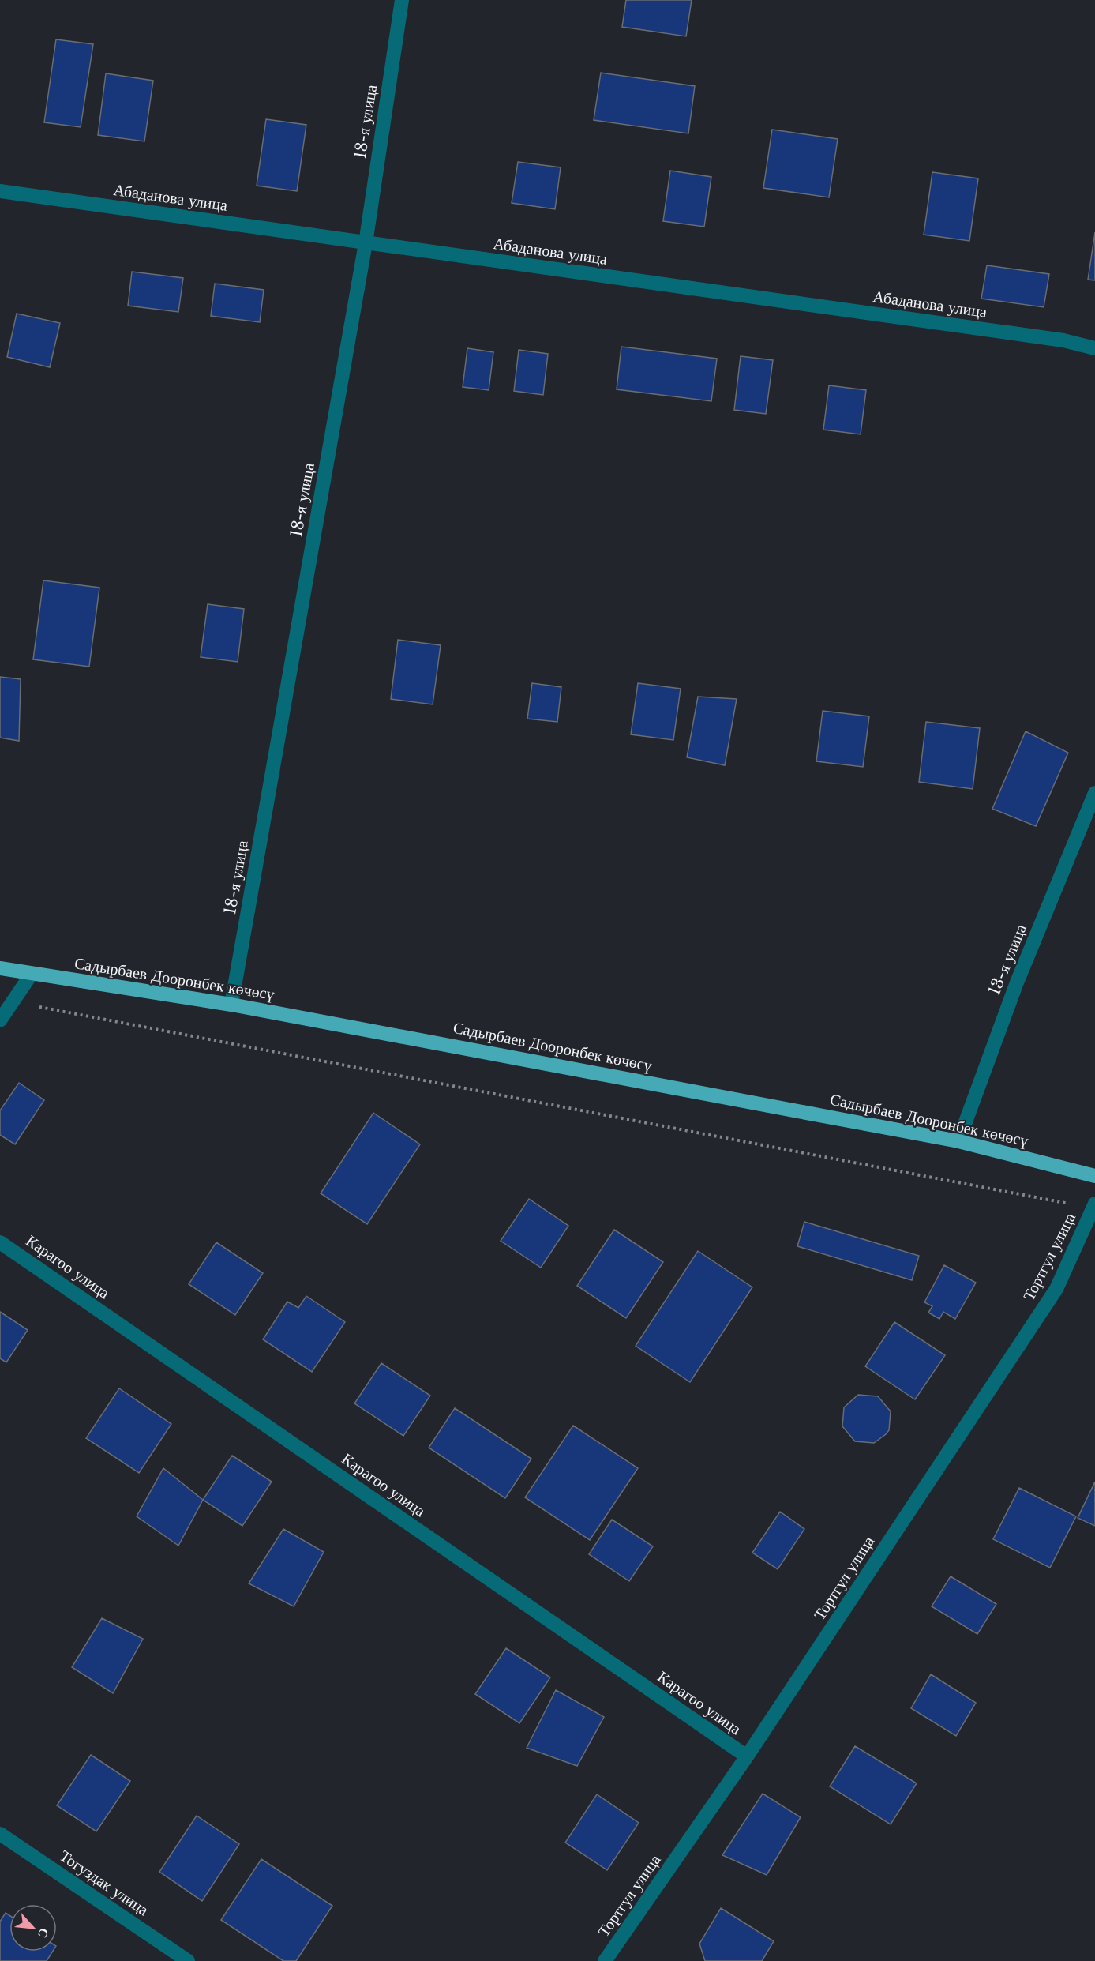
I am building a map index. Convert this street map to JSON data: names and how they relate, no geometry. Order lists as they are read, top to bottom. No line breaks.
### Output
{"streets":{"main road":["Садырбаев Дооронбек көчөсү"],"street":["18-я улица","Абаданова улица","13-я улица","Тортгул улица","Карагоо улица","Тогуздак улица"]},"crossings":[["18-я улица","Абаданова улица"],["18-я улица","Садырбаев Дооронбек көчөсү"],["13-я улица","Садырбаев Дооронбек көчөсү"],["Тортгул улица","Карагоо улица"]],"north":"bottom right"}
